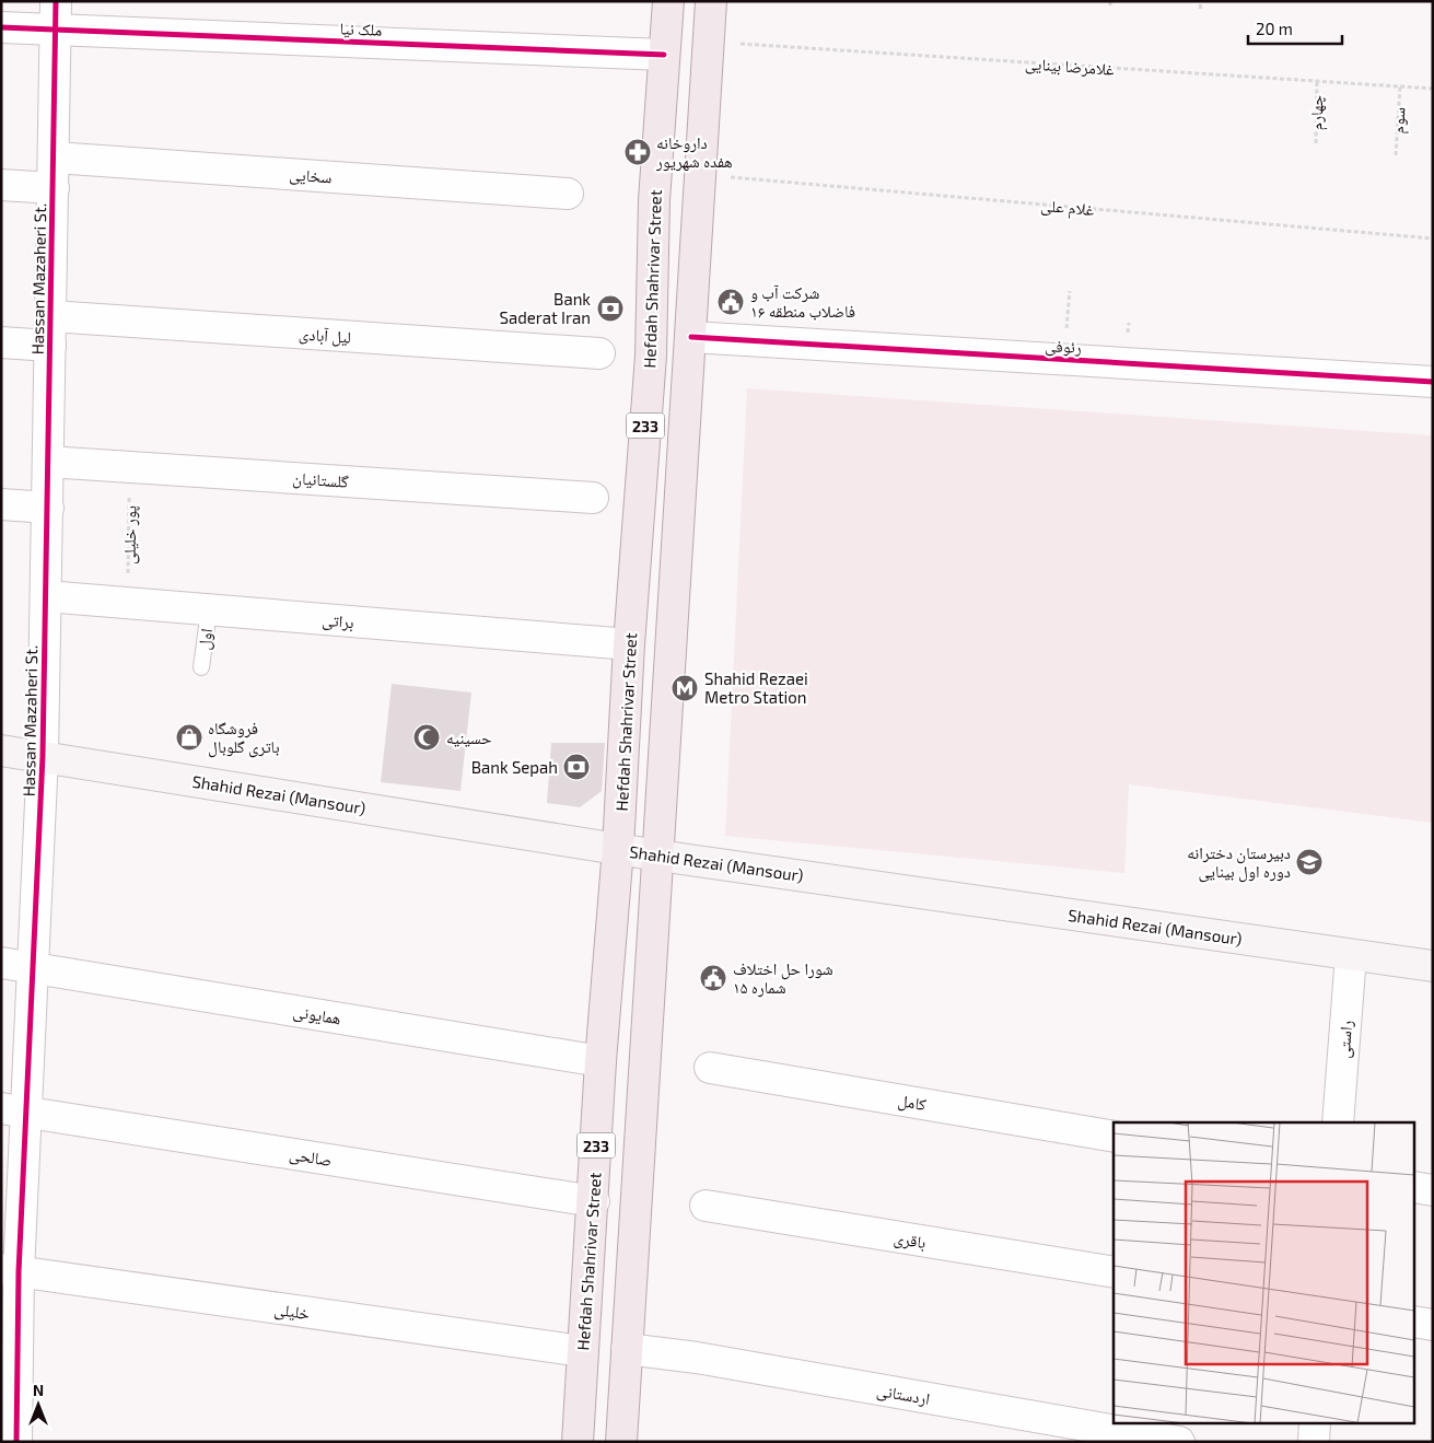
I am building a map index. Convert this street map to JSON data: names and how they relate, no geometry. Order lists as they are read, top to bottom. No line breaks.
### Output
{"streets":{"main road":["Hefdah Shahrivar Street","233","Shahid Rezai (Mansour)"],"street":["ملک نیا","سخایی","Hassan Mazaheri St.","لیل آبادی","رئوفی","گلستانیان","براتی","همایونی","راستی","کامل","صالحی","باقری","خلیلی","اردستانی"],"lane":["اول"],"path":["غلامرضا بینایی","چهارم","سوم","غلام علی","پور خلیلی"]},"crossings":[["ملک نیا","Hassan Mazaheri St."],["ملک نیا","Hefdah Shahrivar Street"],["غلامرضا بینایی","چهارم"],["غلامرضا بینایی","سوم"],["غلامرضا بینایی","233"],["سخایی","Hassan Mazaheri St."],["غلام علی","233"],["Hassan Mazaheri St.","لیل آبادی"],["Hassan Mazaheri St.","گلستانیان"],["Hassan Mazaheri St.","براتی"],["Hassan Mazaheri St.","Shahid Rezai (Mansour)"],["Hassan Mazaheri St.","همایونی"],["Hassan Mazaheri St.","صالحی"],["Hassan Mazaheri St.","خلیلی"],["Hefdah Shahrivar Street","براتی"],["Hefdah Shahrivar Street","Shahid Rezai (Mansour)"],["Hefdah Shahrivar Street","همایونی"],["Hefdah Shahrivar Street","صالحی"],["Hefdah Shahrivar Street","خلیلی"],["رئوفی","233"],["233","Shahid Rezai (Mansour)"],["233","اردستانی"],["گلستانیان","پور خلیلی"],["پور خلیلی","براتی"],["براتی","اول"],["Shahid Rezai (Mansour)","راستی"]],"places":{"pharmacy":["داروخانه هفده شهریور"],"public building":["شرکت آب و فاضلاب منطقه ۱۶","شورا حل اختلاف شماره ۱۵"],"bank":["Bank Saderat Iran","Bank Sepah"],"metro station":["Shahid Rezaei Metro Station"],"shop":["فروشگاه باتری گلوبال"],"mosque":["حسینیه"],"school or university":["دبیرستان دخترانه دوره اول بینایی"]},"scale_bar":"20 m","north":"top"}
